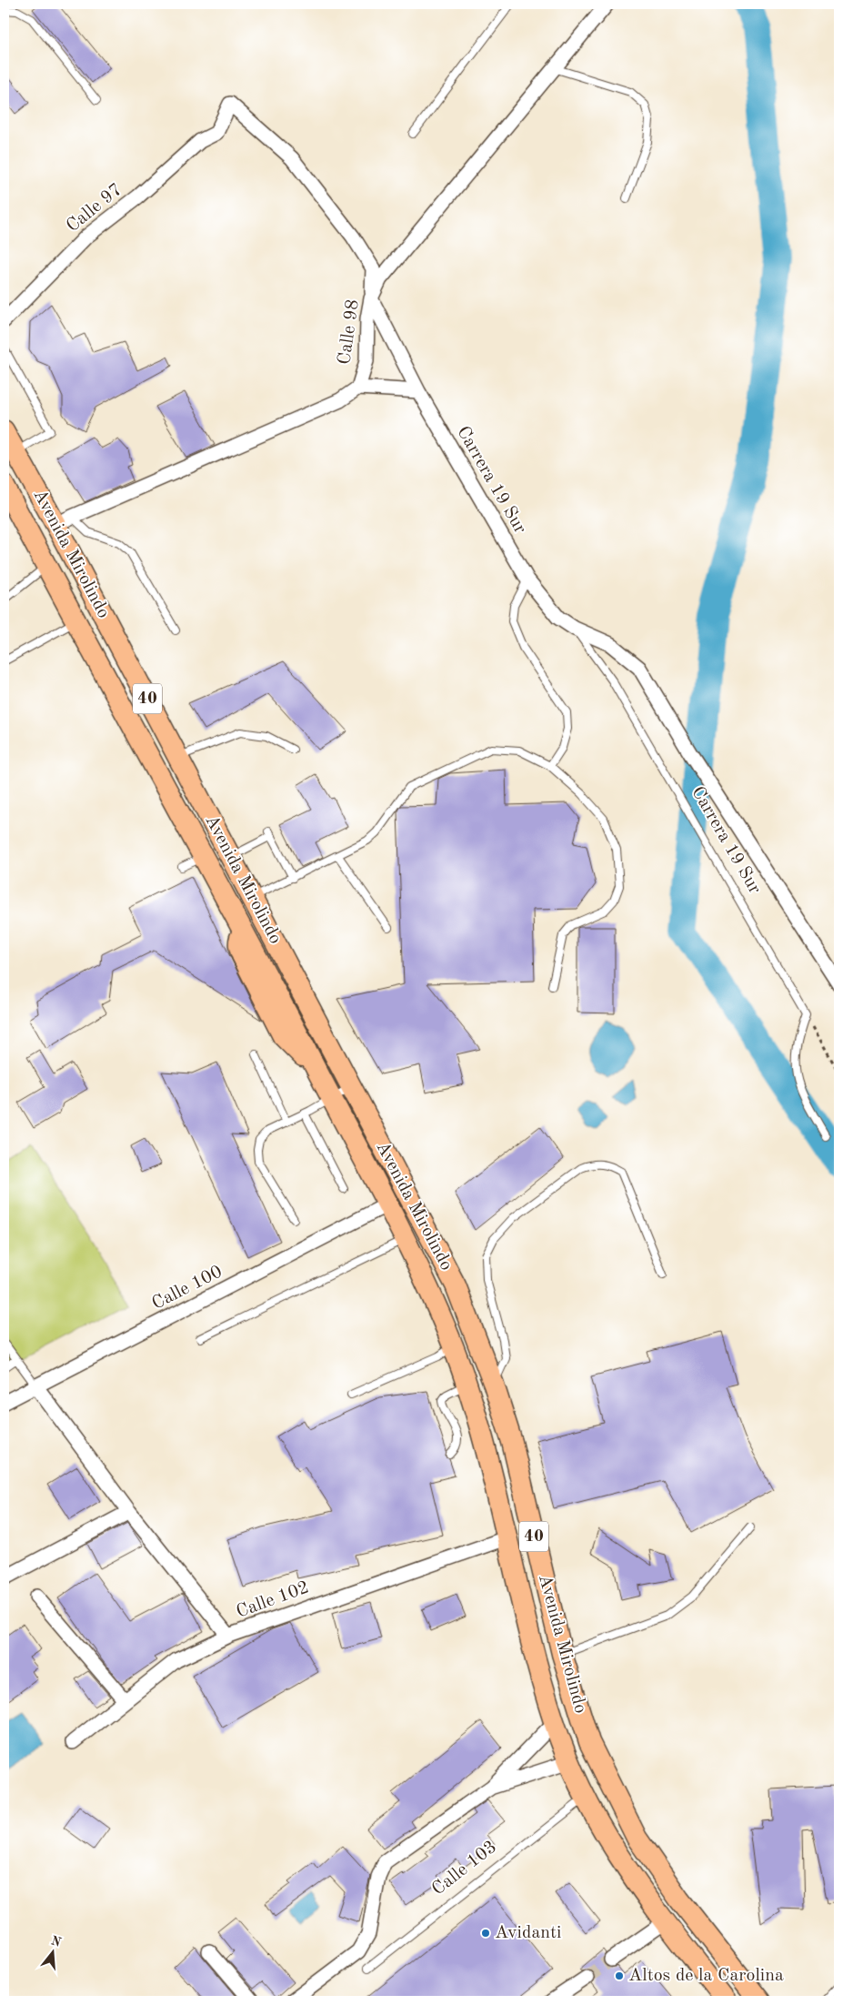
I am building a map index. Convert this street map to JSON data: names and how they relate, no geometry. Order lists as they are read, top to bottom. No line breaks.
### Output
{"streets":{"main road":["Avenida Mirolindo","40"],"street":["Calle 97","Calle 98","Carrera 19 Sur","Calle 100","Calle 102"],"lane":["Calle 103"]},"crossings":[["Calle 97","Calle 98"],["Calle 97","Carrera 19 Sur"],["Calle 98","Carrera 19 Sur"],["Calle 98","Avenida Mirolindo"],["Avenida Mirolindo","Calle 100"],["Avenida Mirolindo","Calle 102"],["Avenida Mirolindo","Calle 103"]],"places":["Avidanti","Altos de la Carolina"],"north":"top"}
